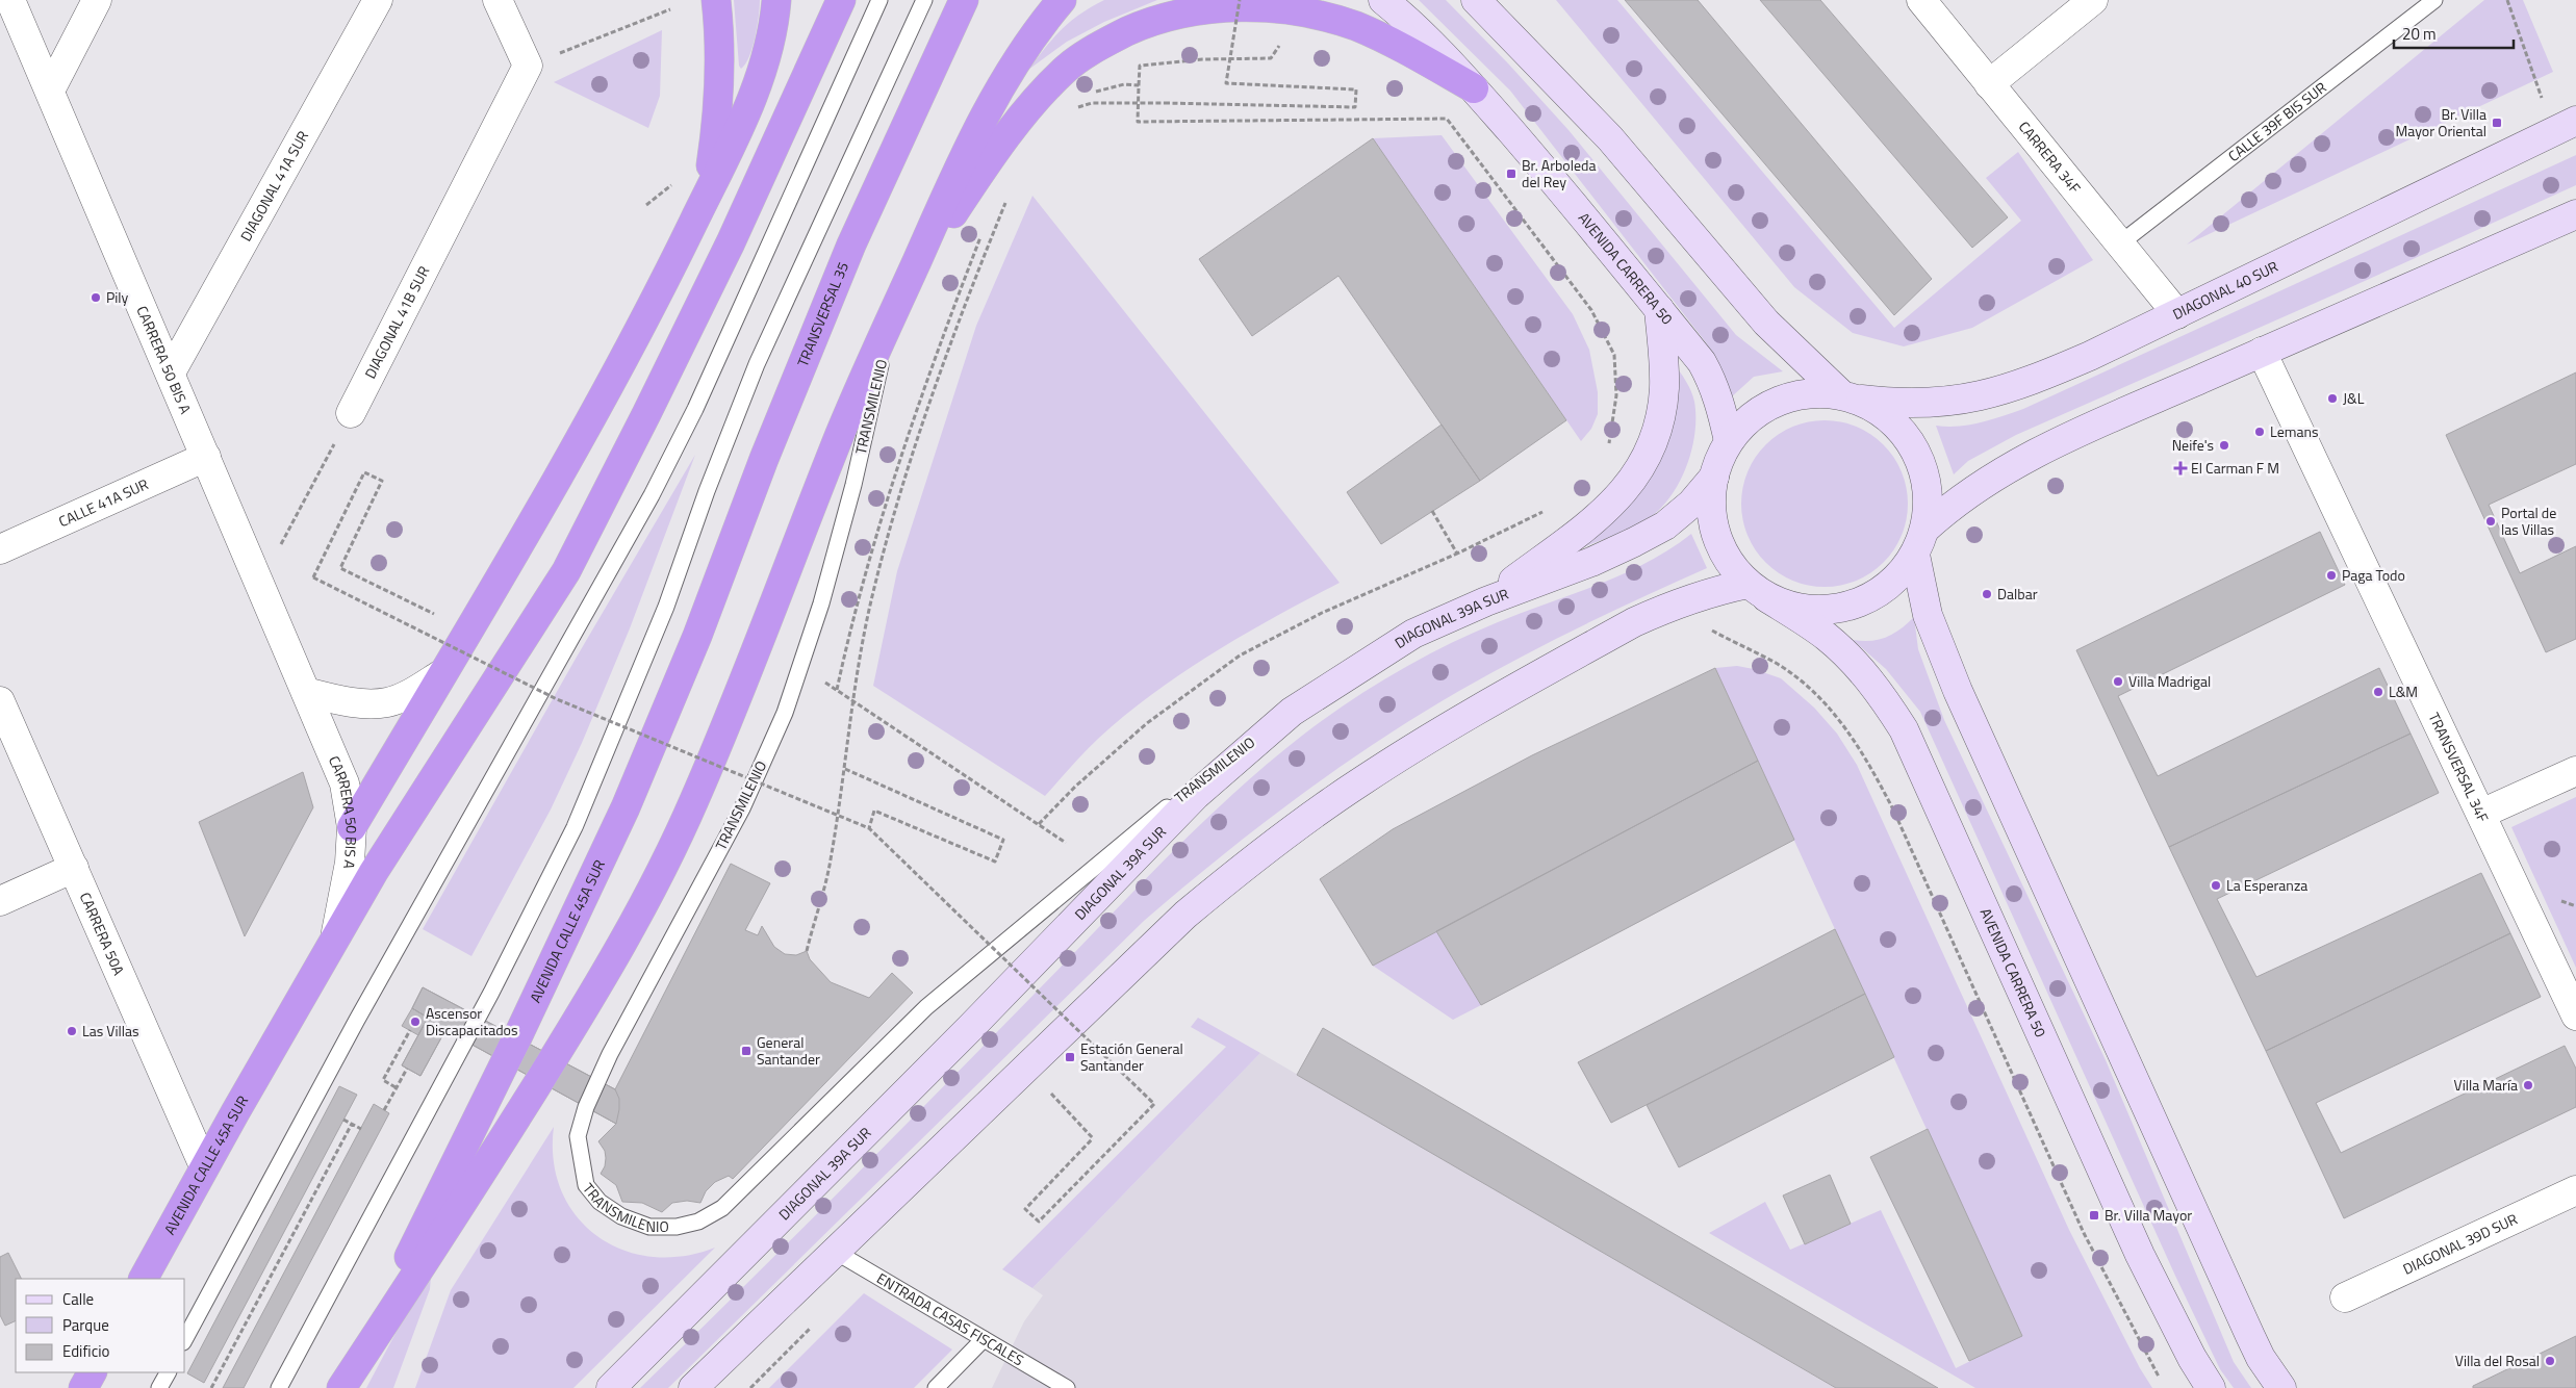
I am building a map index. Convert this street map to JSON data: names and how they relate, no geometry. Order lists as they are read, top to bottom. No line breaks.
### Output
{"streets":{"highway":["TRANSVERSAL 35","AVENIDA CALLE 45A SUR"],"main road":["AVENIDA CARRERA 50","DIAGONAL 40 SUR","DIAGONAL 39A SUR"],"street":["CARRERA 34F","DIAGONAL 41A SUR","DIAGONAL 41B SUR","CARRERA 50 BIS A","CALLE 41A SUR","TRANSVERSAL 34F","CARRERA 50A","DIAGONAL 39D SUR"],"lane":["CALLE 39F BIS SUR","TRANSMILENIO","ENTRADA CASAS FISCALES"]},"crossings":[["CALLE 39F BIS SUR","CARRERA 34F"],["CARRERA 34F","DIAGONAL 40 SUR"],["DIAGONAL 41A SUR","CARRERA 50 BIS A"],["AVENIDA CARRERA 50","DIAGONAL 40 SUR"],["DIAGONAL 40 SUR","DIAGONAL 39A SUR"],["TRANSVERSAL 35","AVENIDA CALLE 45A SUR"],["CARRERA 50 BIS A","CALLE 41A SUR"],["CARRERA 50 BIS A","AVENIDA CALLE 45A SUR"],["TRANSMILENIO","DIAGONAL 39A SUR"],["AVENIDA CALLE 45A SUR","CARRERA 50A"]],"places":{"transit":["Br. Villa Mayor Oriental","Br. Arboleda del Rey","General Santander","Estación General Santander","Br. Villa Mayor"],"other":["Pily","J&L","Lemans","Neife's","Portal de las Villas","Paga Todo","Dalbar","Villa Madrigal","L&M","La Esperanza","Ascensor Discapacitados","Las Villas","Villa María","Villa del Rosal"],"health":["El Carman F M"]},"legend":["Calle","Parque","Edificio"],"scale_bar":"20 m"}
